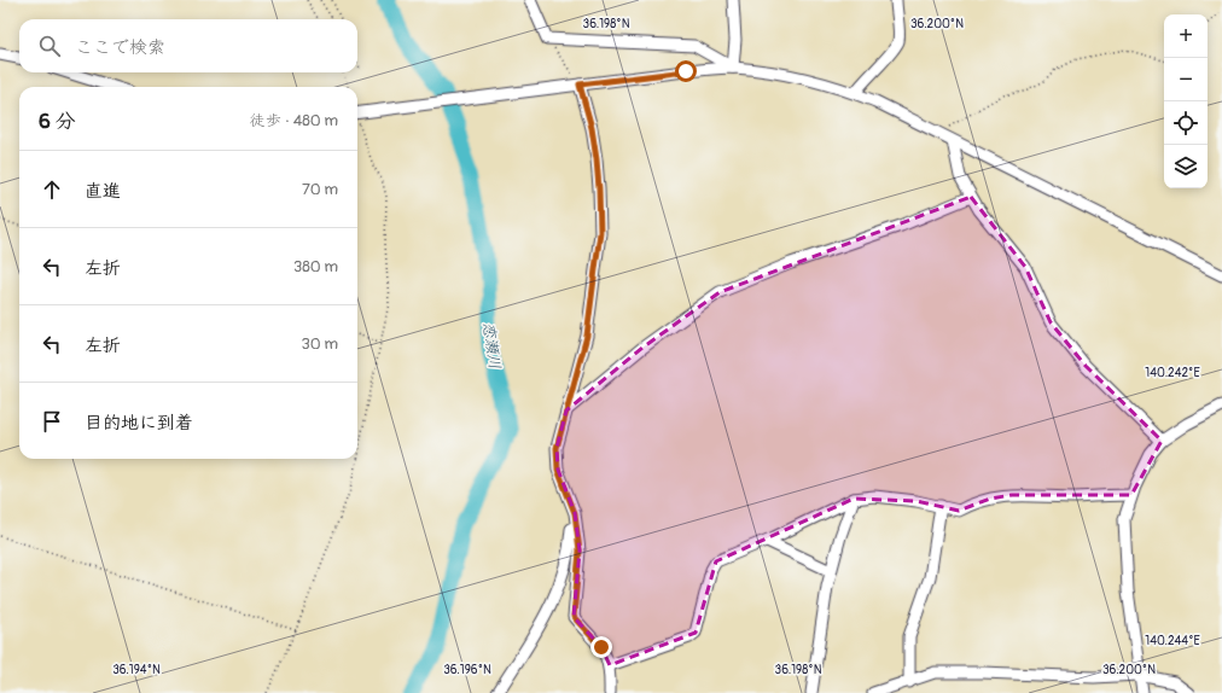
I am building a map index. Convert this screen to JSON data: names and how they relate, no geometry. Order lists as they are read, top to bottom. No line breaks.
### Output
{"water":["恋瀬川"],"page":{"map_buttons":["+","−"],"search":"ここで検索","heading":["6 分","徒歩 · 480 m"],"list":[["直進","70 m"],["左折","380 m"],["左折","30 m"],"目的地に到着"]},"coordinates":["36.198°N","36.200°N","140.242°E","140.244°E","36.194°N","36.196°N"]}
